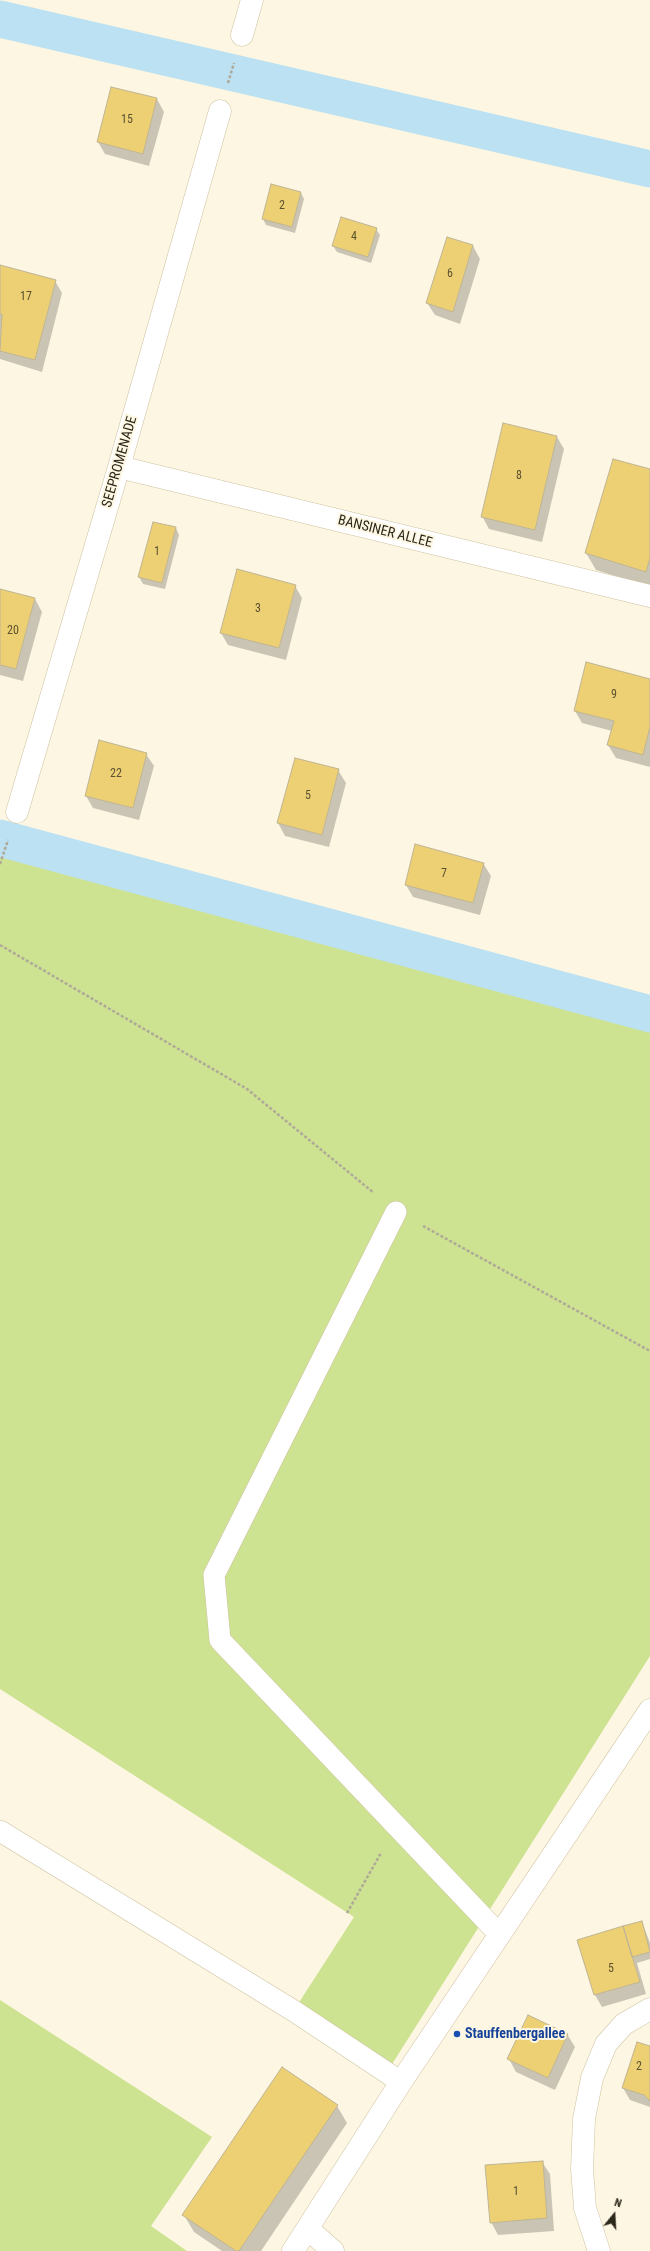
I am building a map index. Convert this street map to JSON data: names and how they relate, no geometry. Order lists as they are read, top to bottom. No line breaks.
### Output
{"streets":{"street":["SEEPROMENADE","BANSINER ALLEE"]},"crossings":[["SEEPROMENADE","BANSINER ALLEE"]],"places":["Stauffenbergallee"],"house_numbers":["15","2","4","6","17","8","1","3","20","9","22","5","7","5","2","1"],"north":"top"}
